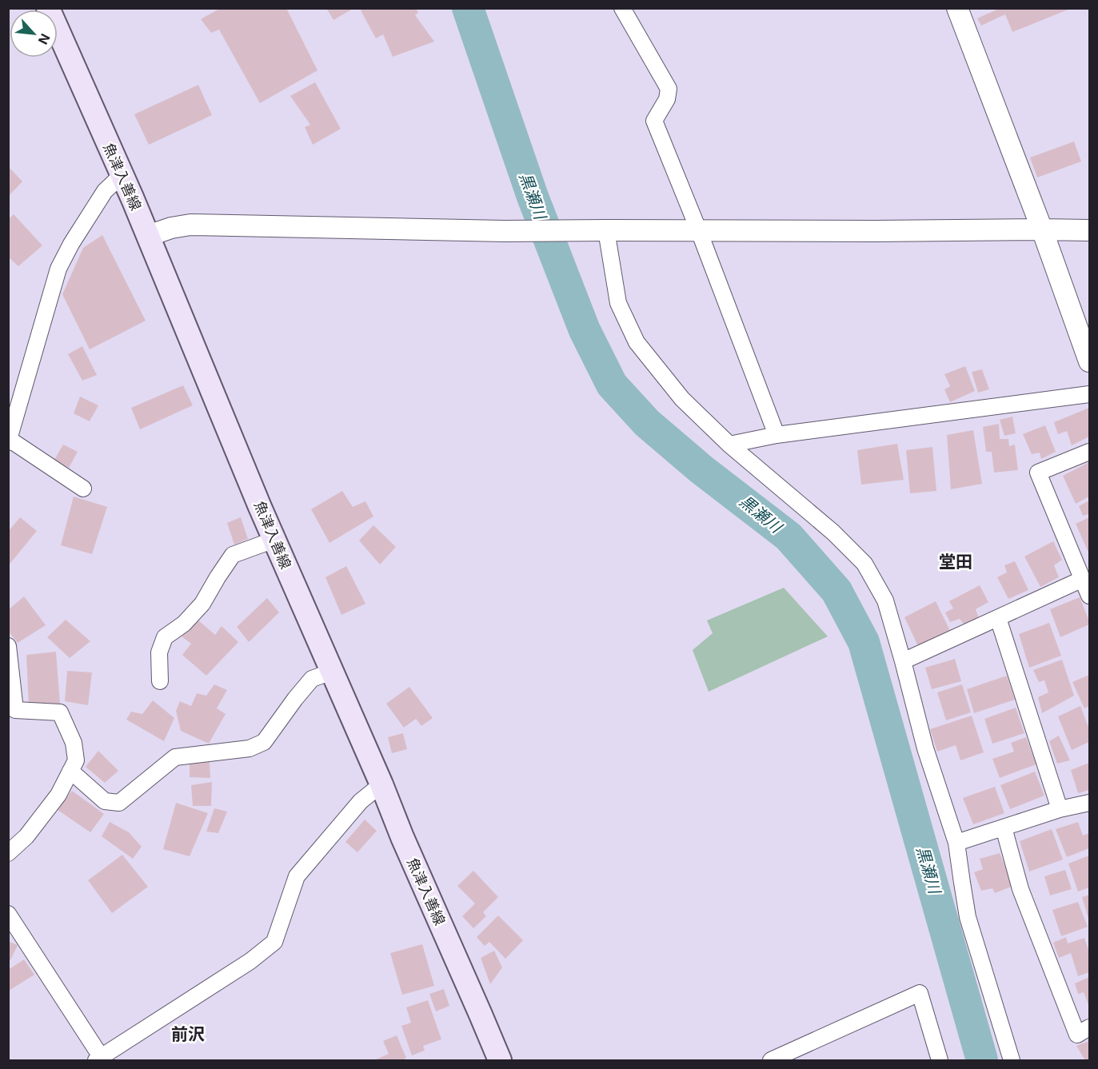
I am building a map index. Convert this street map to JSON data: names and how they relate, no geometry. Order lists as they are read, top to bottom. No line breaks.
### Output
{"streets":{"main road":["魚津入善線"]},"districts":["堂田","前沢"],"water":["黒瀬川"],"north":"bottom right"}
